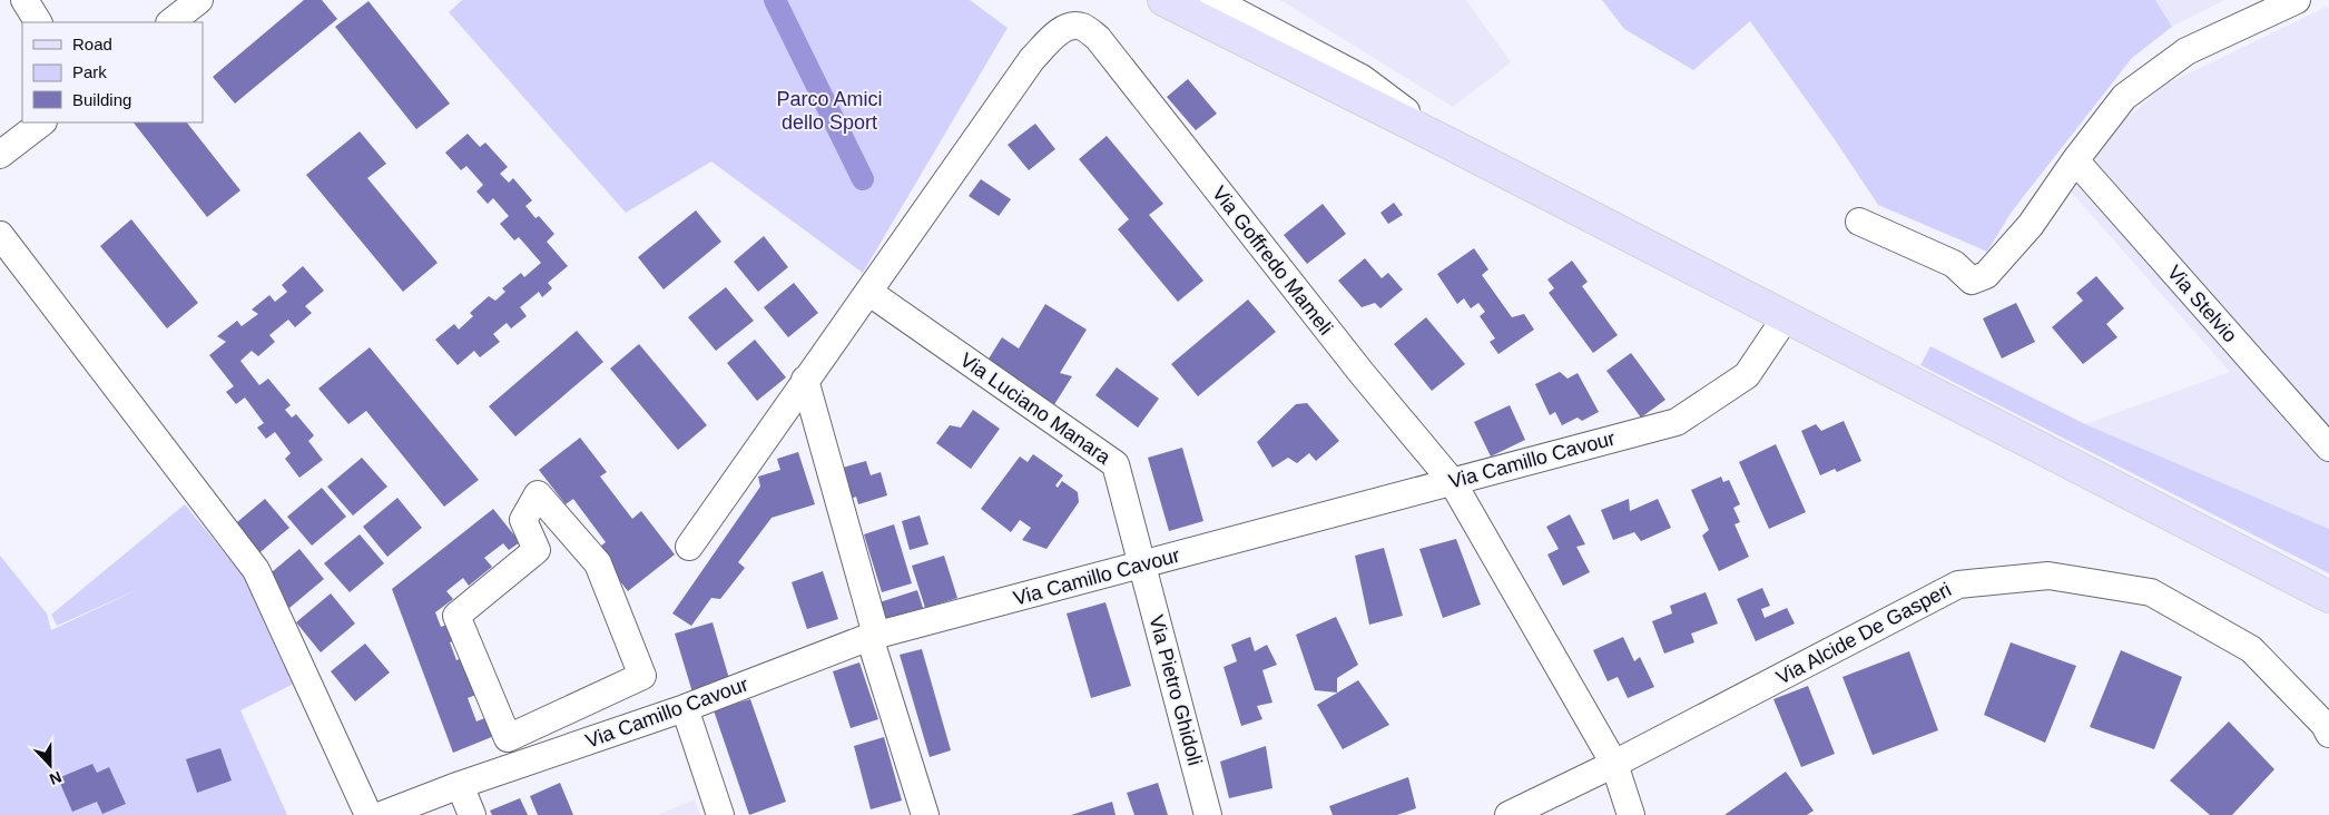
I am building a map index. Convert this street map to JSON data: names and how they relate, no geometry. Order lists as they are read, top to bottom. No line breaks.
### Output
{"streets":{"street":["Via Goffredo Mameli","Via Stelvio","Via Luciano Manara","Via Camillo Cavour","Via Alcide De Gasperi","Via Pietro Ghidoli"]},"crossings":[["Via Goffredo Mameli","Via Luciano Manara"],["Via Goffredo Mameli","Via Camillo Cavour"],["Via Goffredo Mameli","Via Alcide De Gasperi"],["Via Luciano Manara","Via Camillo Cavour"],["Via Luciano Manara","Via Pietro Ghidoli"],["Via Camillo Cavour","Via Pietro Ghidoli"]],"parks":["Parco Amici dello Sport"],"legend":["Road","Park","Building"],"north":"bottom"}
